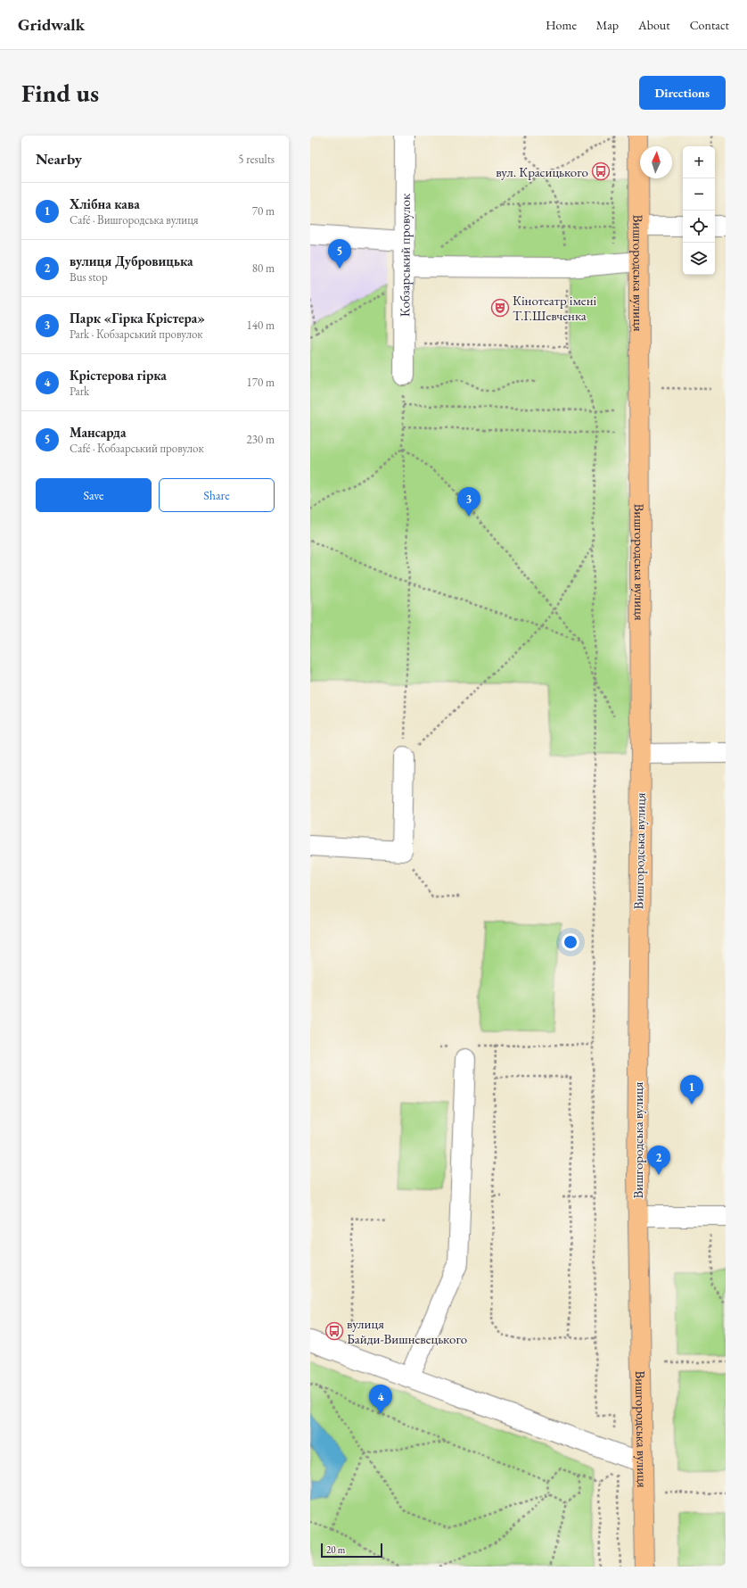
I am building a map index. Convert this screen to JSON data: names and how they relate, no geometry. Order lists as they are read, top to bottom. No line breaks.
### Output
{"streets":{"main road":["Вишгородська вулиця"],"street":["Кобзарський провулок"]},"places":{"bus stop":["вул. Красицького","вулиця Байди-Вишневецького"],"theatre":["Кінотеатр імені Т.Г.Шевченка"]},"scale_bar":"20 m","north":"top","page":{"header":"Gridwalk","nav":["Home","Map","About","Contact"],"buttons":["Directions",["Save","Share"]],"title":"Find us","heading":["Nearby","5 results"],"map_buttons":["+","−"],"list":[{"mark":"1","name":"Хлібна кава","note":"Café · Вишгородська вулиця","value":"70 m"},{"mark":"2","name":"вулиця Дубровицька","note":"Bus stop","value":"80 m"},{"mark":"3","name":"Парк «Гірка Крістера»","note":"Park · Кобзарський провулок","value":"140 m"},{"mark":"4","name":"Крістерова гірка","note":"Park","value":"170 m"},{"mark":"5","name":"Мансарда","note":"Café · Кобзарський провулок","value":"230 m"}],"pins":["5","3","1","2","4"],"scale":"20 m"}}
